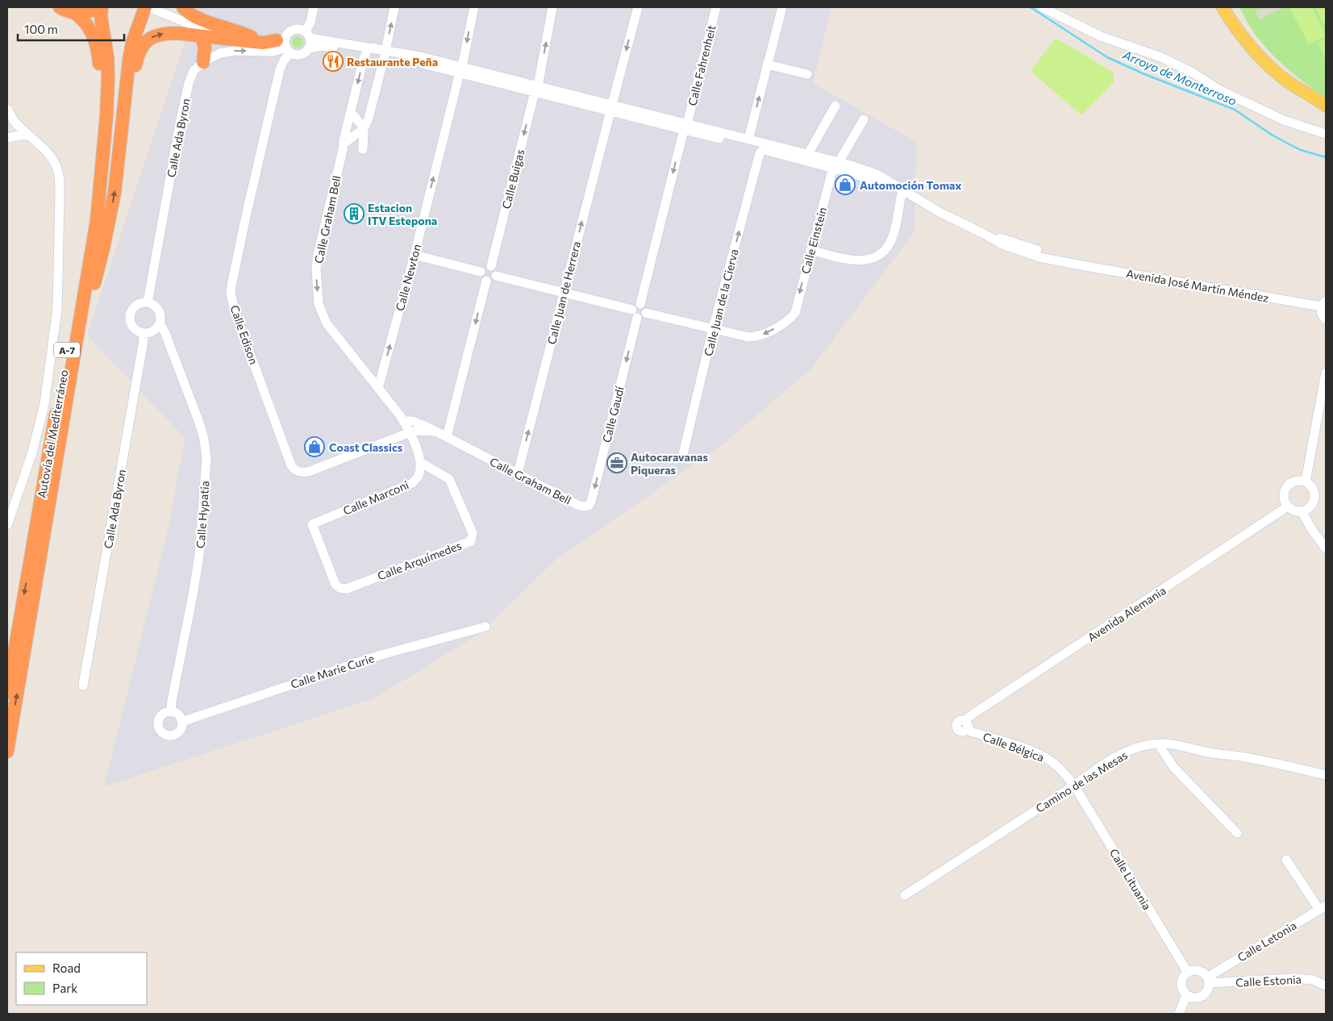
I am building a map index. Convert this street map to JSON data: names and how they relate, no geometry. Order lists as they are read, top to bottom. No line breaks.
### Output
{"streets":{"highway":["A-7","Autovía del Mediterráneo"],"street":["Calle Fahrenheit","Calle Ada Byron","Calle Buigas","Calle Graham Bell","Calle Einstein","Calle Newton","Avenida José Martín Méndez","Calle Juan de Herrera","Calle Juan de la Cierva","Calle Edison","Calle Gaudí","Calle Marconi","Calle Hypatia","Calle Arquímedes","Avenida Alemania","Calle Marie Curie","Calle Bélgica","Camino de las Mesas","Calle Lituania","Calle Letonia","Calle Estonia"]},"crossings":[["Calle Fahrenheit","Avenida José Martín Méndez"],["Calle Ada Byron","Avenida José Martín Méndez"],["Calle Ada Byron","Calle Edison"],["Calle Ada Byron","Calle Hypatia"],["Calle Buigas","Avenida José Martín Méndez"],["Calle Graham Bell","Calle Newton"],["Calle Graham Bell","Avenida José Martín Méndez"],["Calle Graham Bell","Calle Juan de Herrera"],["Calle Graham Bell","Calle Edison"],["Calle Graham Bell","Calle Gaudí"],["Calle Einstein","Avenida José Martín Méndez"],["Calle Einstein","Calle Juan de la Cierva"],["Calle Newton","Avenida José Martín Méndez"],["Avenida José Martín Méndez","Calle Juan de Herrera"],["Avenida José Martín Méndez","Calle Juan de la Cierva"],["Avenida José Martín Méndez","Calle Edison"],["A-7","Autovía del Mediterráneo"],["Calle Marconi","Calle Arquímedes"],["Calle Hypatia","Calle Marie Curie"],["Avenida Alemania","Calle Bélgica"],["Calle Bélgica","Camino de las Mesas"],["Calle Bélgica","Calle Lituania"],["Camino de las Mesas","Calle Lituania"],["Calle Lituania","Calle Letonia"],["Calle Lituania","Calle Estonia"],["Calle Letonia","Calle Estonia"]],"one_way":["Calle Graham Bell","Calle Einstein","Calle Gaudí"],"water":["Arroyo de Monterroso"],"places":{"restaurant":["Restaurante Peña"],"shop":["Automoción Tomax","Coast Classics"],"building":["Estacion ITV Estepona"],"office":["Autocaravanas Piqueras"]},"legend":["Road","Park"],"scale_bar":"100 m"}
